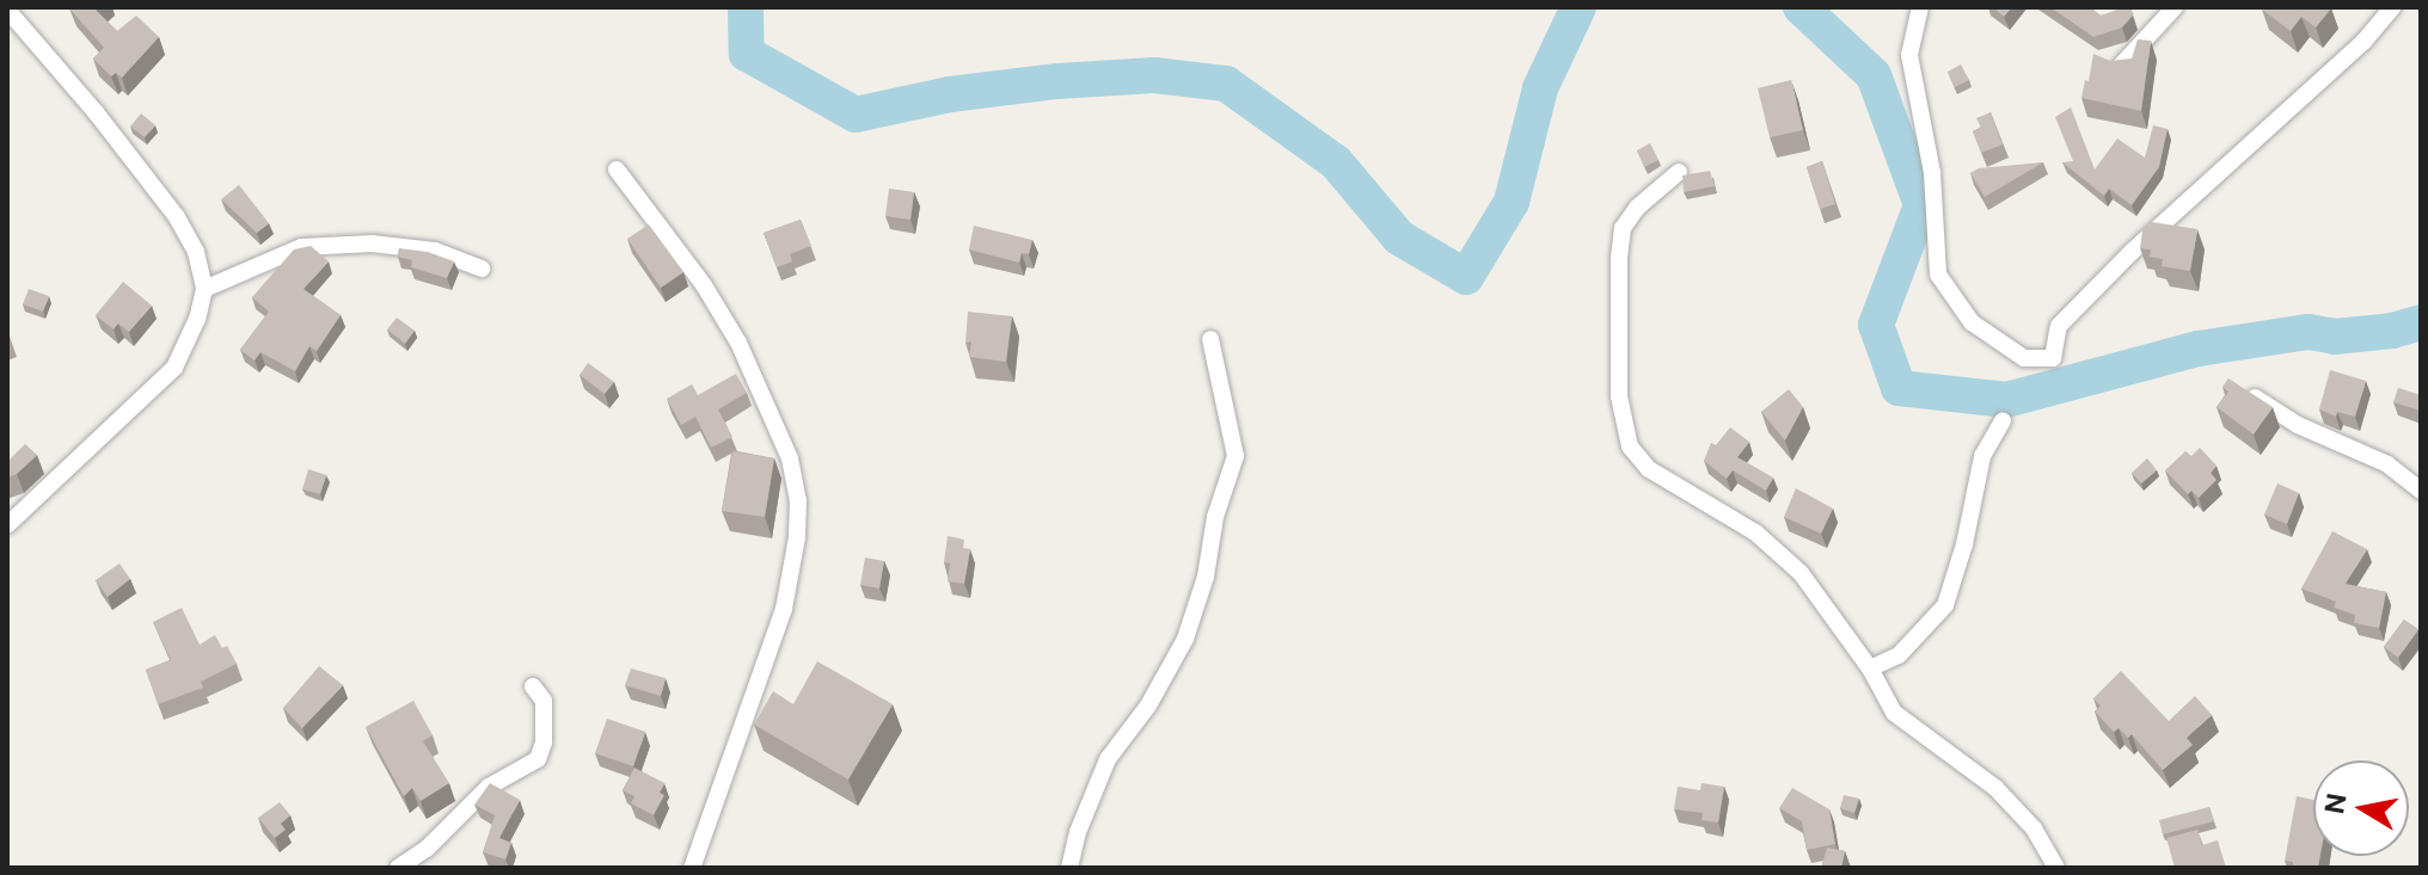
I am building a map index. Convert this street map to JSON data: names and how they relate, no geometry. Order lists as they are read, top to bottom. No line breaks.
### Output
{"north":"left"}
